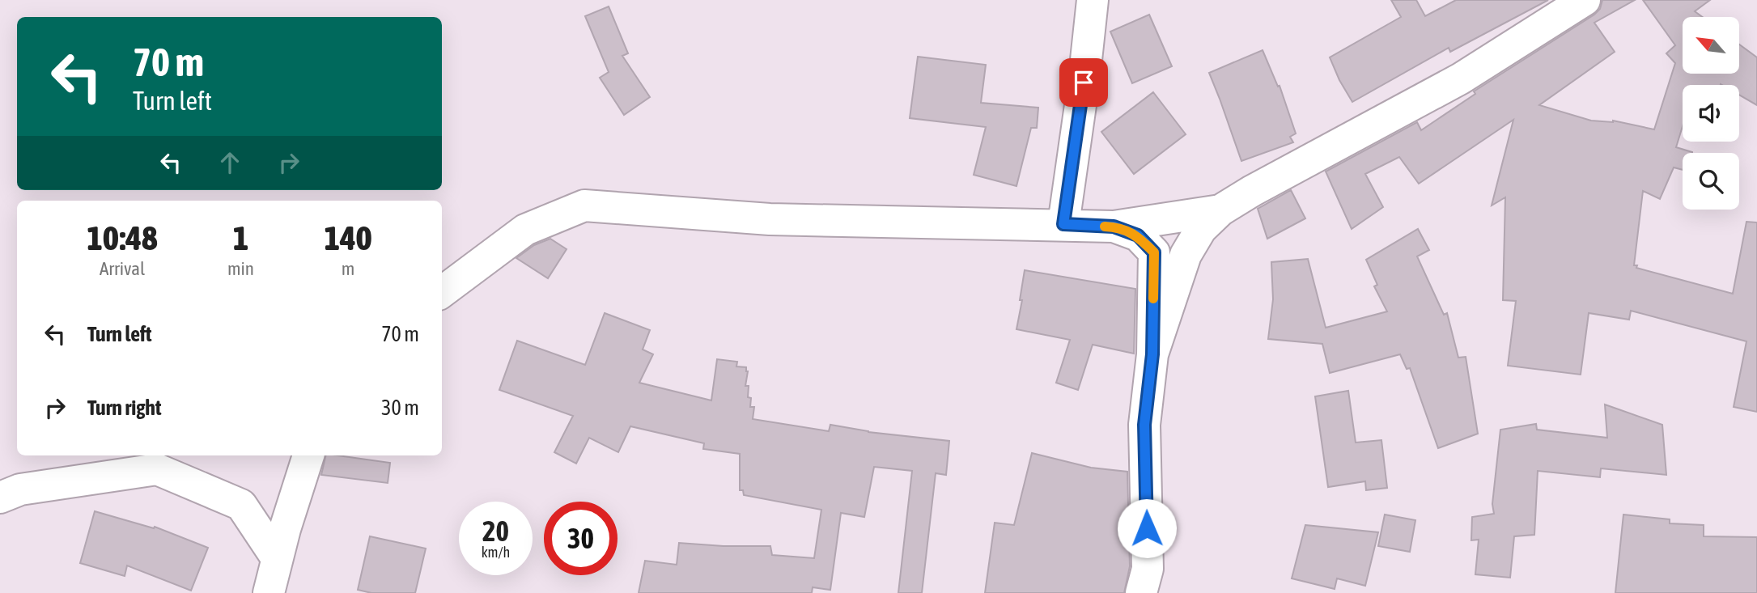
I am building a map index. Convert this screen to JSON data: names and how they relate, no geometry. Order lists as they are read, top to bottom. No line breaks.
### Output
{"north":"top left","page":{"turn":["70 m","Turn left"],"eta":["10:48","Arrival","1","min","140","m"],"list":[{"name":"Turn left","value":"70 m"},{"name":"Turn right","value":"30 m"}],"speed":"20 km/h","limit":"30"}}
